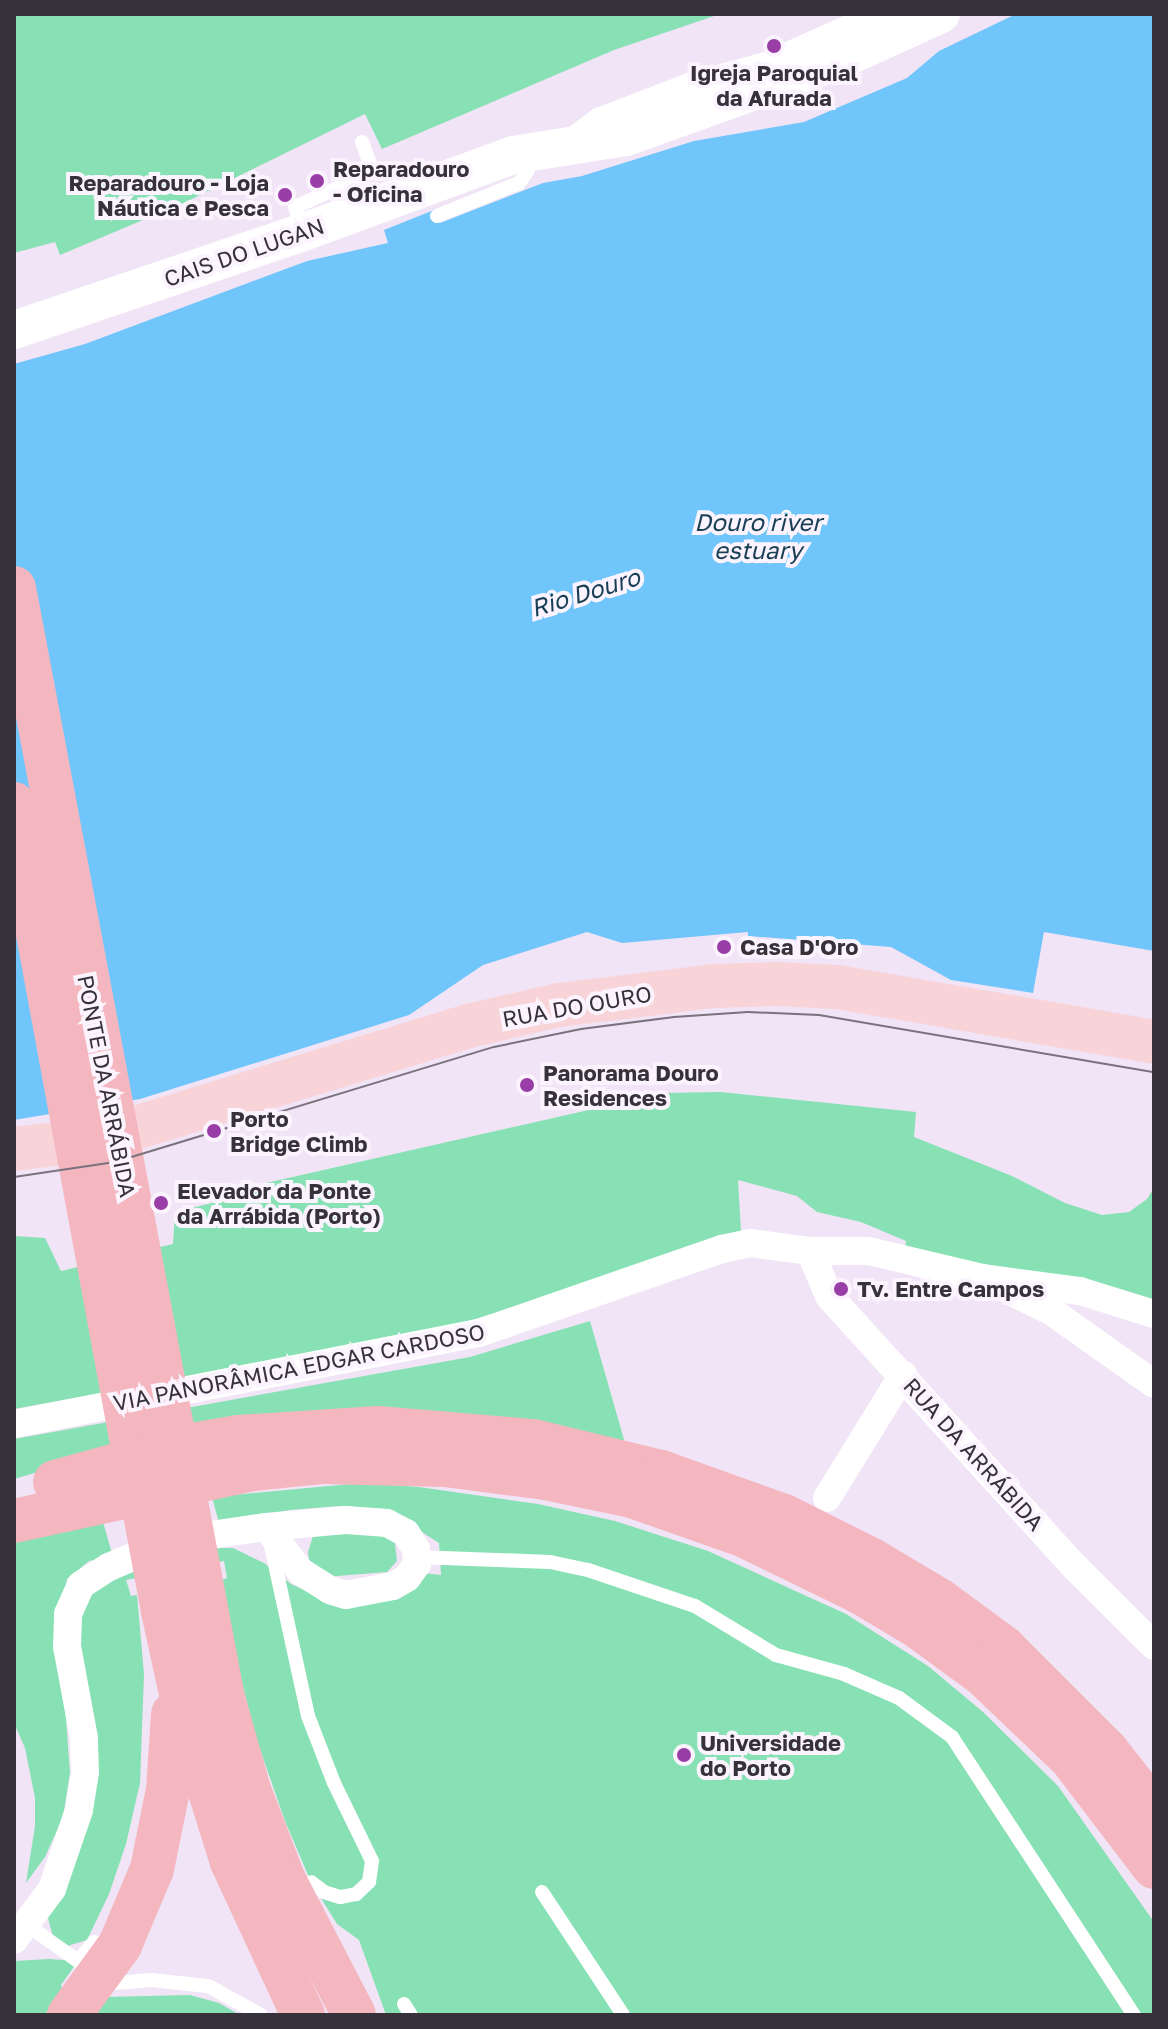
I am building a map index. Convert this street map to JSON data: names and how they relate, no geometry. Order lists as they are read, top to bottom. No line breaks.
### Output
{"streets":{"highway":["PONTE DA ARRÁBIDA"],"main road":["CAIS DO LUGAN","RUA DO OURO"],"street":["VIA PANORÂMICA EDGAR CARDOSO","RUA DA ARRÁBIDA"]},"crossings":[["VIA PANORÂMICA EDGAR CARDOSO","RUA DA ARRÁBIDA"]],"water":["Douro river estuary","Rio Douro"],"places":["Igreja Paroquial da Afurada","Reparadouro - Oficina","Reparadouro - Loja Náutica e Pesca","Casa D'Oro","Panorama Douro Residences","Porto Bridge Climb","Elevador da Ponte da Arrábida (Porto)","Tv. Entre Campos","Universidade do Porto"]}
